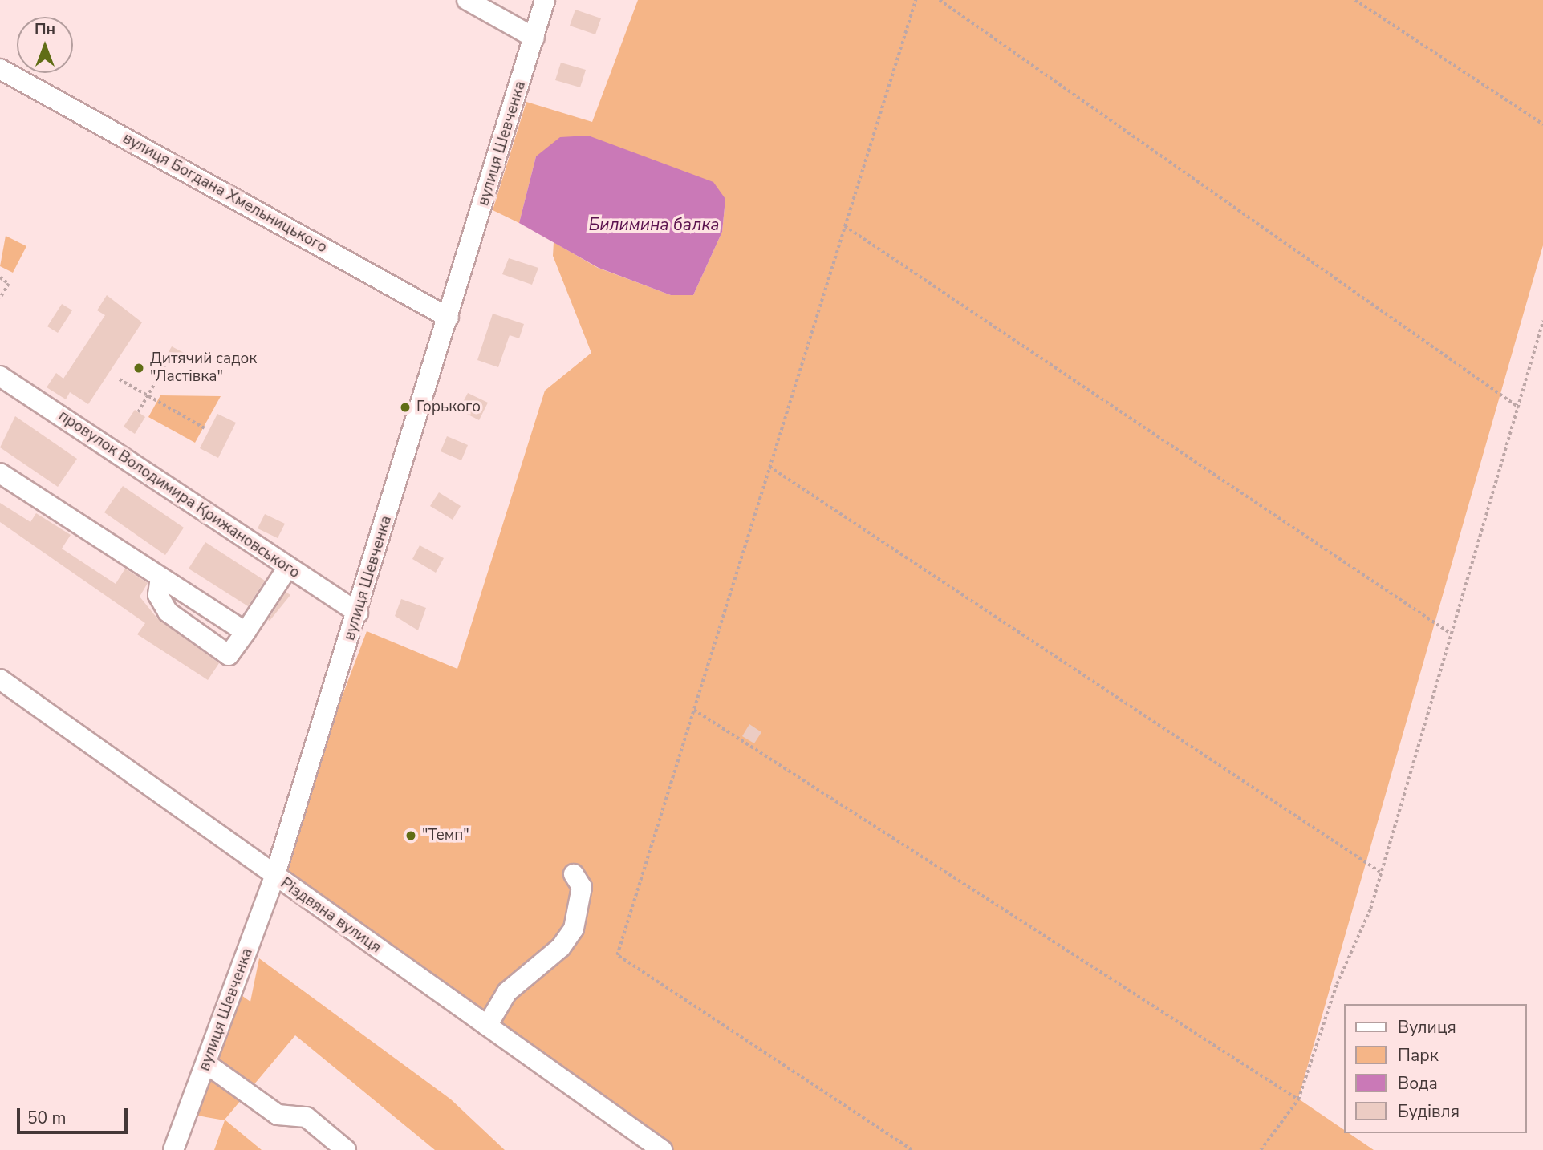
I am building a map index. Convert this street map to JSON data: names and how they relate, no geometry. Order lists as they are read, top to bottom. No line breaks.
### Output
{"streets":{"street":["вулиця Шевченка","вулиця Богдана Хмельницького","провулок Володимира Крижановського","Різдвяна вулиця"]},"crossings":[["вулиця Шевченка","вулиця Богдана Хмельницького"],["вулиця Шевченка","провулок Володимира Крижановського"],["вулиця Шевченка","Різдвяна вулиця"]],"water":["Билимина балка"],"places":["Дитячий садок \"Ластівка\"","Горького","\"Темп\""],"legend":["Вулиця","Парк","Вода","Будівля"],"scale_bar":"50 m","north":"top"}
